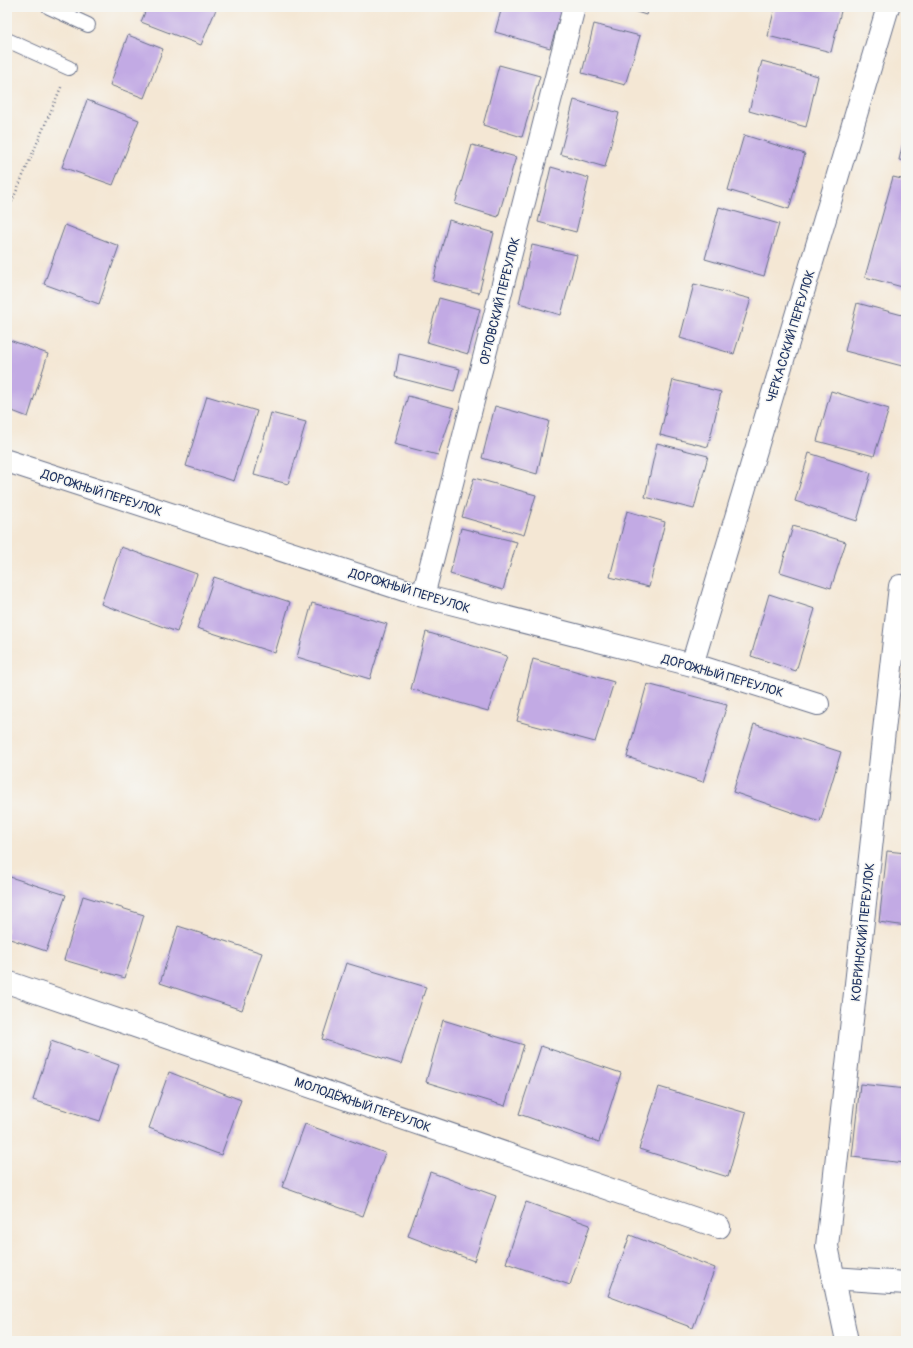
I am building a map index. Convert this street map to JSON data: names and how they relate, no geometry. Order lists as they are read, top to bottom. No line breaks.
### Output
{"streets":{"street":["ОРЛОВСКИЙ ПЕРЕУЛОК","ЧЕРКАССКИЙ ПЕРЕУЛОК","ДОРОЖНЫЙ ПЕРЕУЛОК","КОБРИНСКИЙ ПЕРЕУЛОК","МОЛОДЁЖНЫЙ ПЕРЕУЛОК"]},"crossings":[["ОРЛОВСКИЙ ПЕРЕУЛОК","ДОРОЖНЫЙ ПЕРЕУЛОК"],["ЧЕРКАССКИЙ ПЕРЕУЛОК","ДОРОЖНЫЙ ПЕРЕУЛОК"]]}
